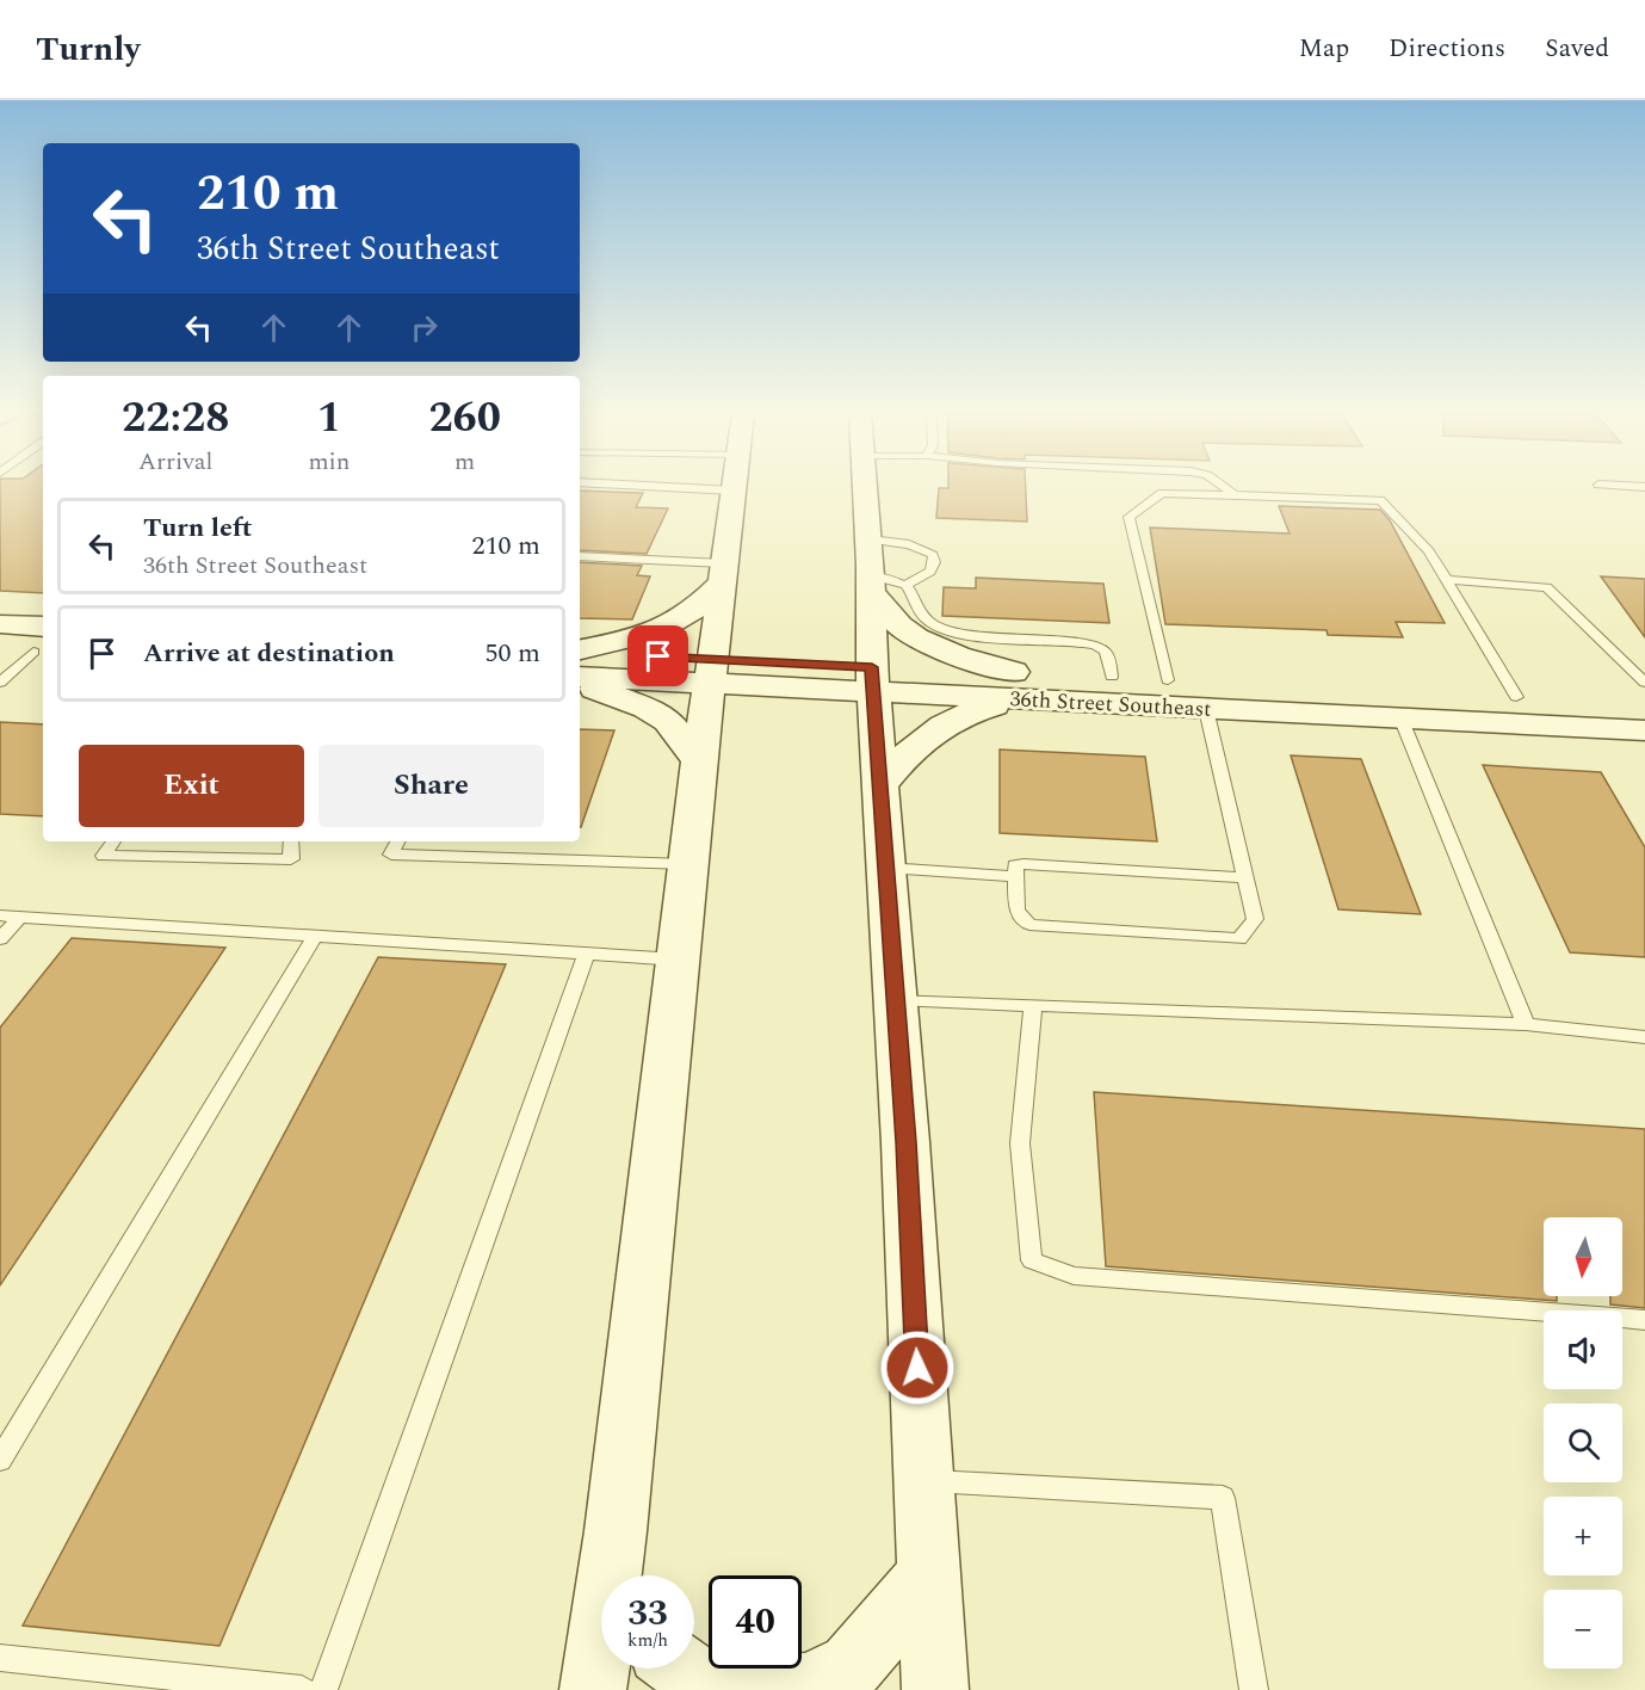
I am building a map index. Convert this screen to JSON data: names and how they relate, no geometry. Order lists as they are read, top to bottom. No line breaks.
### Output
{"streets":{"street":["36th Street Southeast"]},"north":"bottom","page":{"header":"Turnly","nav":["Map","Directions","Saved"],"turn":["210 m","36th Street Southeast"],"eta":["22:28","Arrival","1","min","260","m"],"list":[{"name":"Turn left","note":"36th Street Southeast","value":"210 m"},{"name":"Arrive at destination","value":"50 m"}],"buttons":["Exit","Share"],"map_buttons":["+","−"],"speed":"33 km/h","limit":"40"}}
